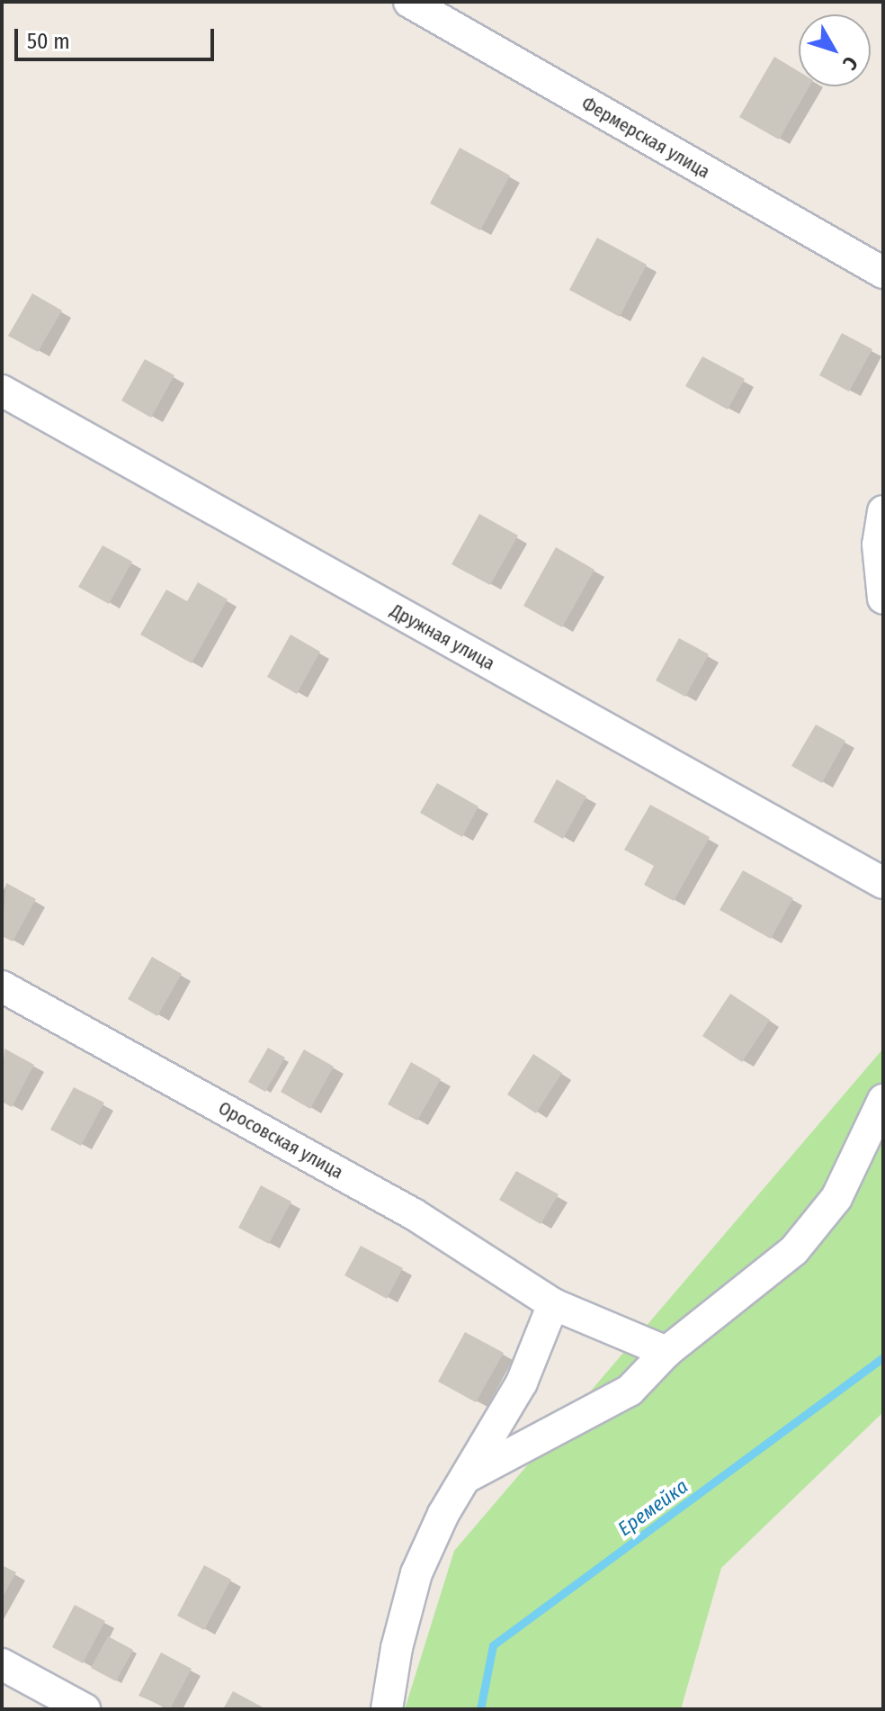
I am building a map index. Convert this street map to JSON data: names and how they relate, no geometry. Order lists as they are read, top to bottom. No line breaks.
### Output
{"streets":{"street":["Фермерская улица","Дружная улица","Оросовская улица"]},"water":["Еремейка"],"scale_bar":"50 m","north":"bottom right"}
